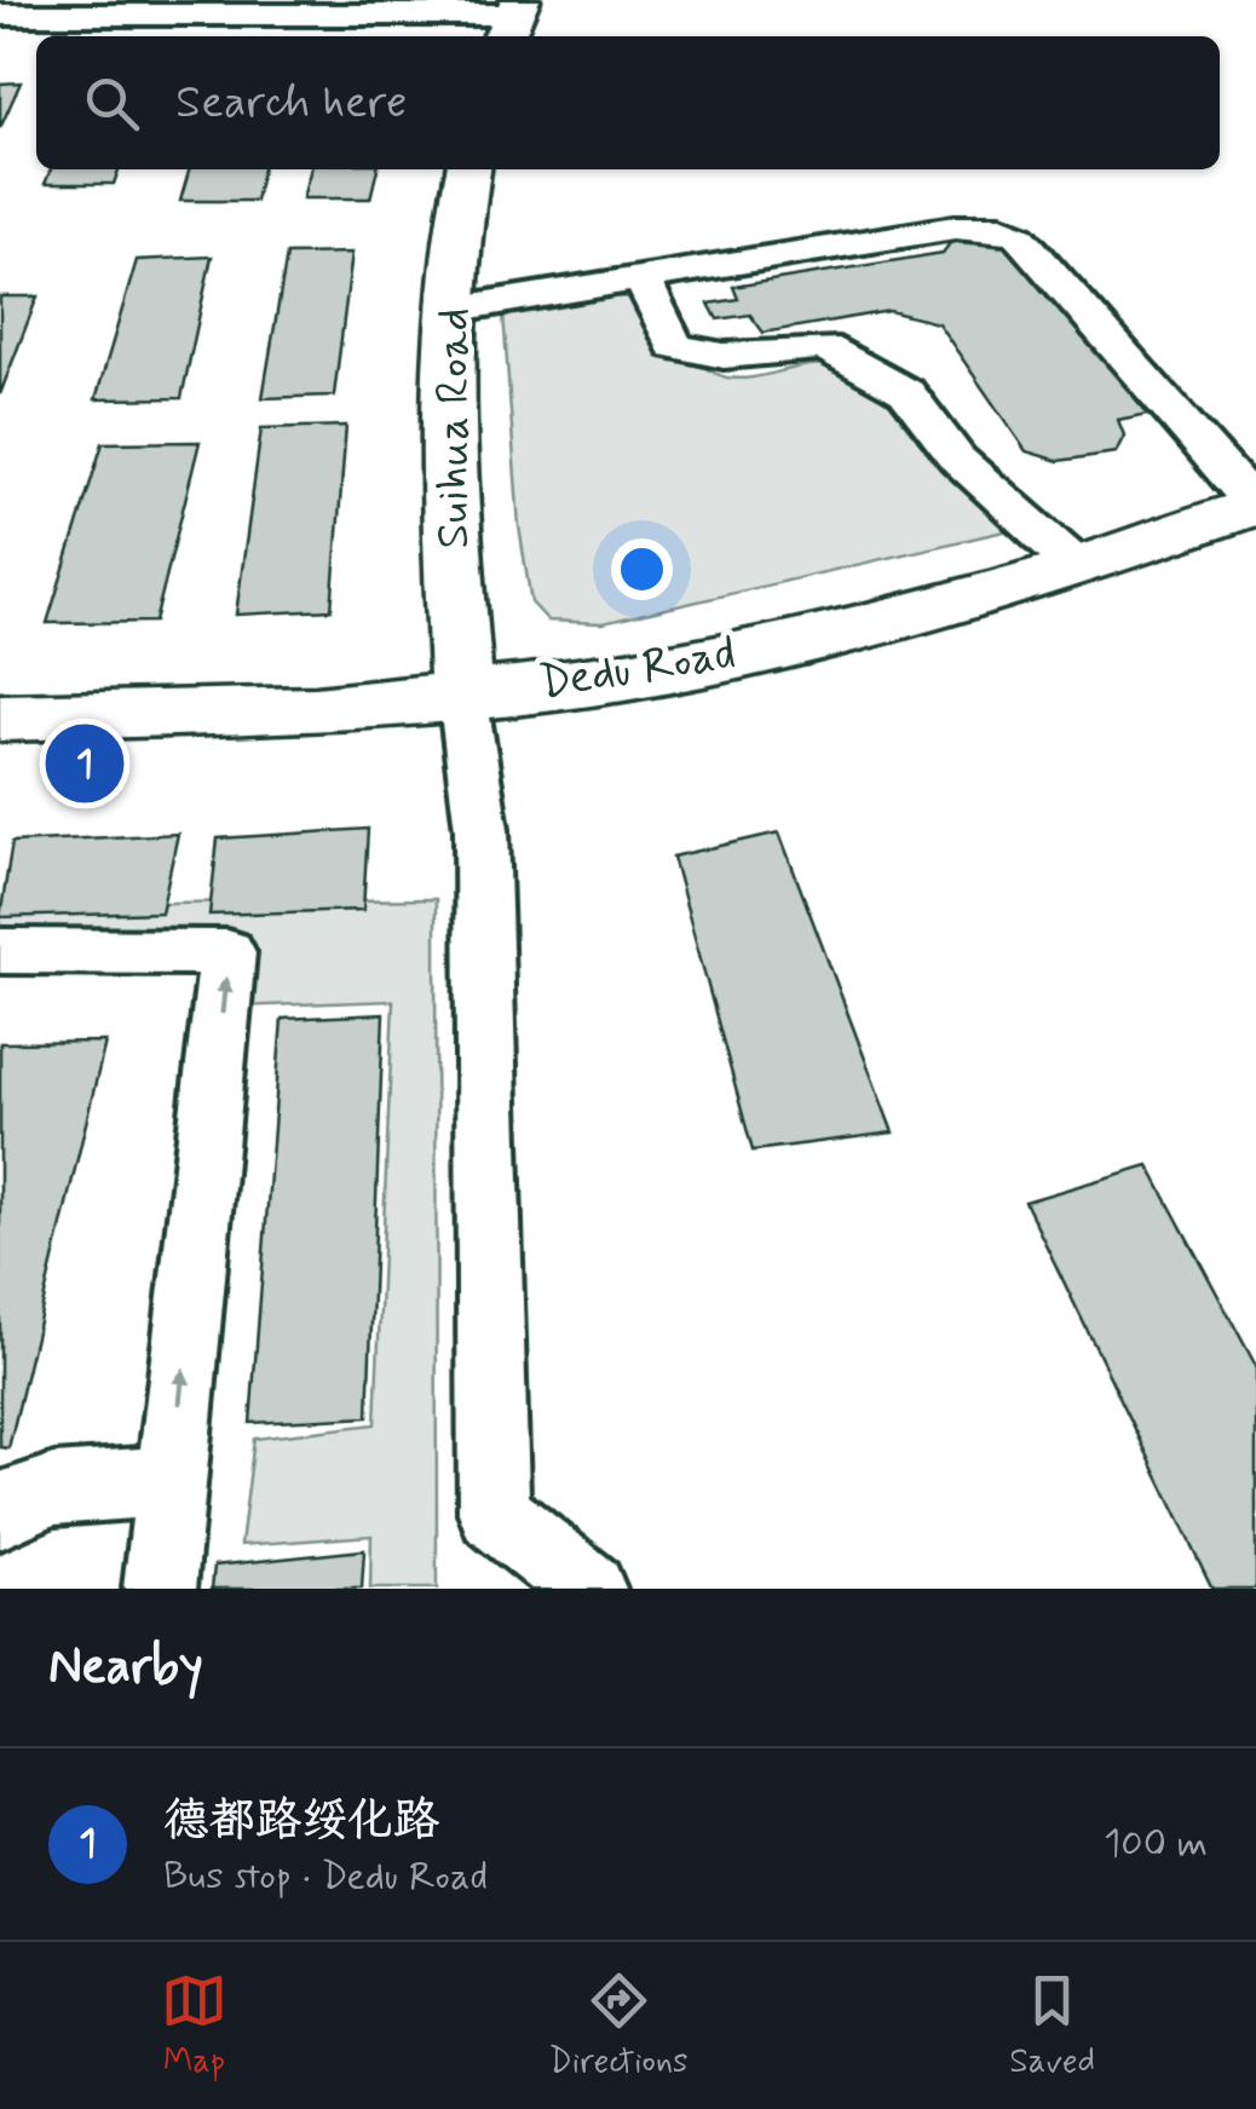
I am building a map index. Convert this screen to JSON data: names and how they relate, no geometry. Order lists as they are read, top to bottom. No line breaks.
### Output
{"streets":{"street":["Suihua Road","Dedu Road"]},"crossings":[["Suihua Road","Dedu Road"]],"page":{"search":"Search here","pins":"1","heading":"Nearby","list":[{"mark":"1","name":"德都路绥化路","note":"Bus stop · Dedu Road","value":"100 m"}],"nav":["Map","Directions","Saved"]}}
